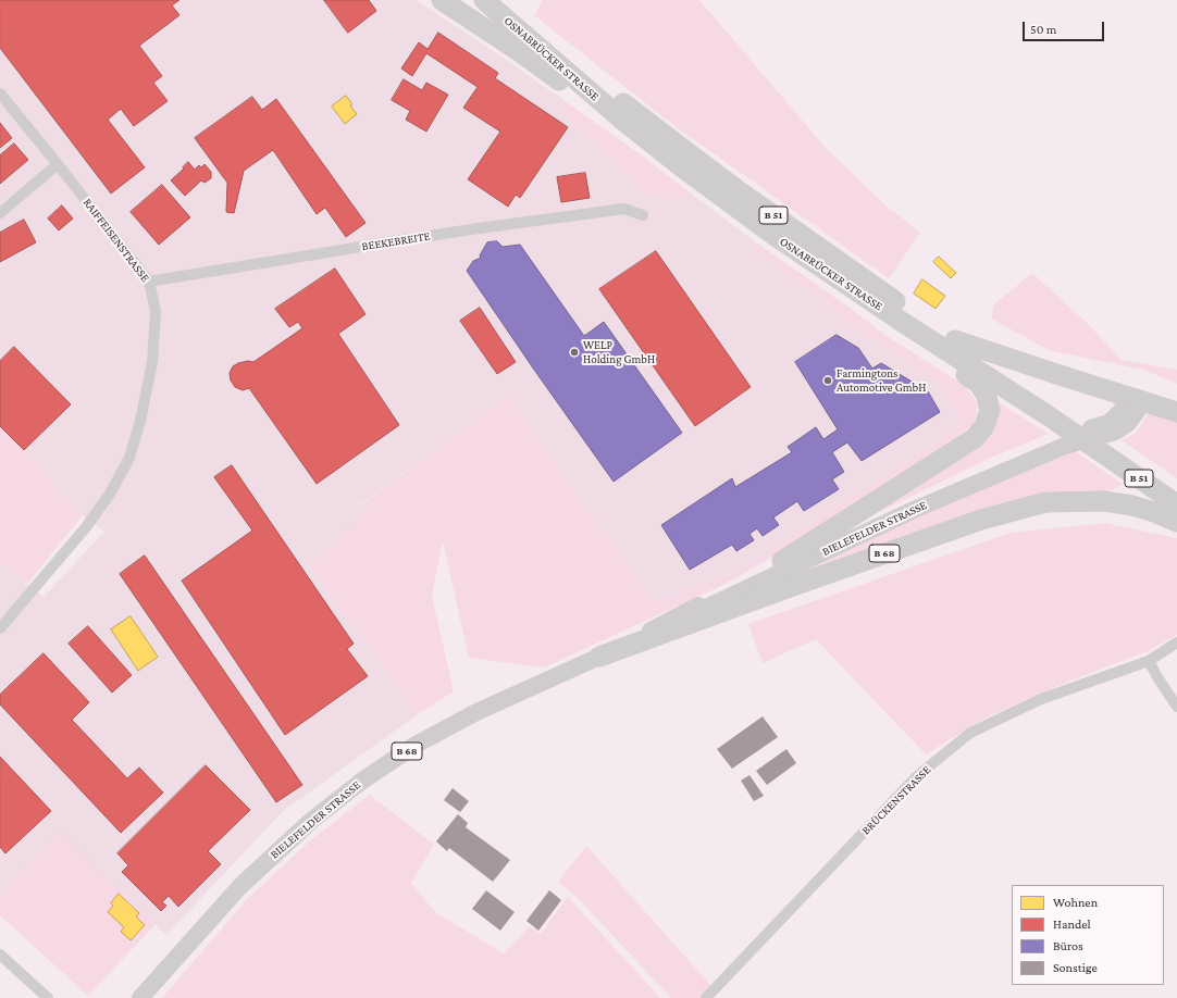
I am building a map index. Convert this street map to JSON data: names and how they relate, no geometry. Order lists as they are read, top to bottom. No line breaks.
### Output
{"streets":{"highway":["OSNABRÜCKER STRASSE","B 51","B 68"],"main road":["BIELEFELDER STRASSE"],"street":["RAIFFEISENSTRASSE","BEEKEBREITE","BRÜCKENSTRASSE"]},"crossings":[["OSNABRÜCKER STRASSE","B 68"],["RAIFFEISENSTRASSE","BEEKEBREITE"],["BIELEFELDER STRASSE","B 68"]],"places":["WELP Holding GmbH","Farmingtons Automotive GmbH"],"legend":["Wohnen","Handel","Büros","Sonstige"],"scale_bar":"50 m"}
